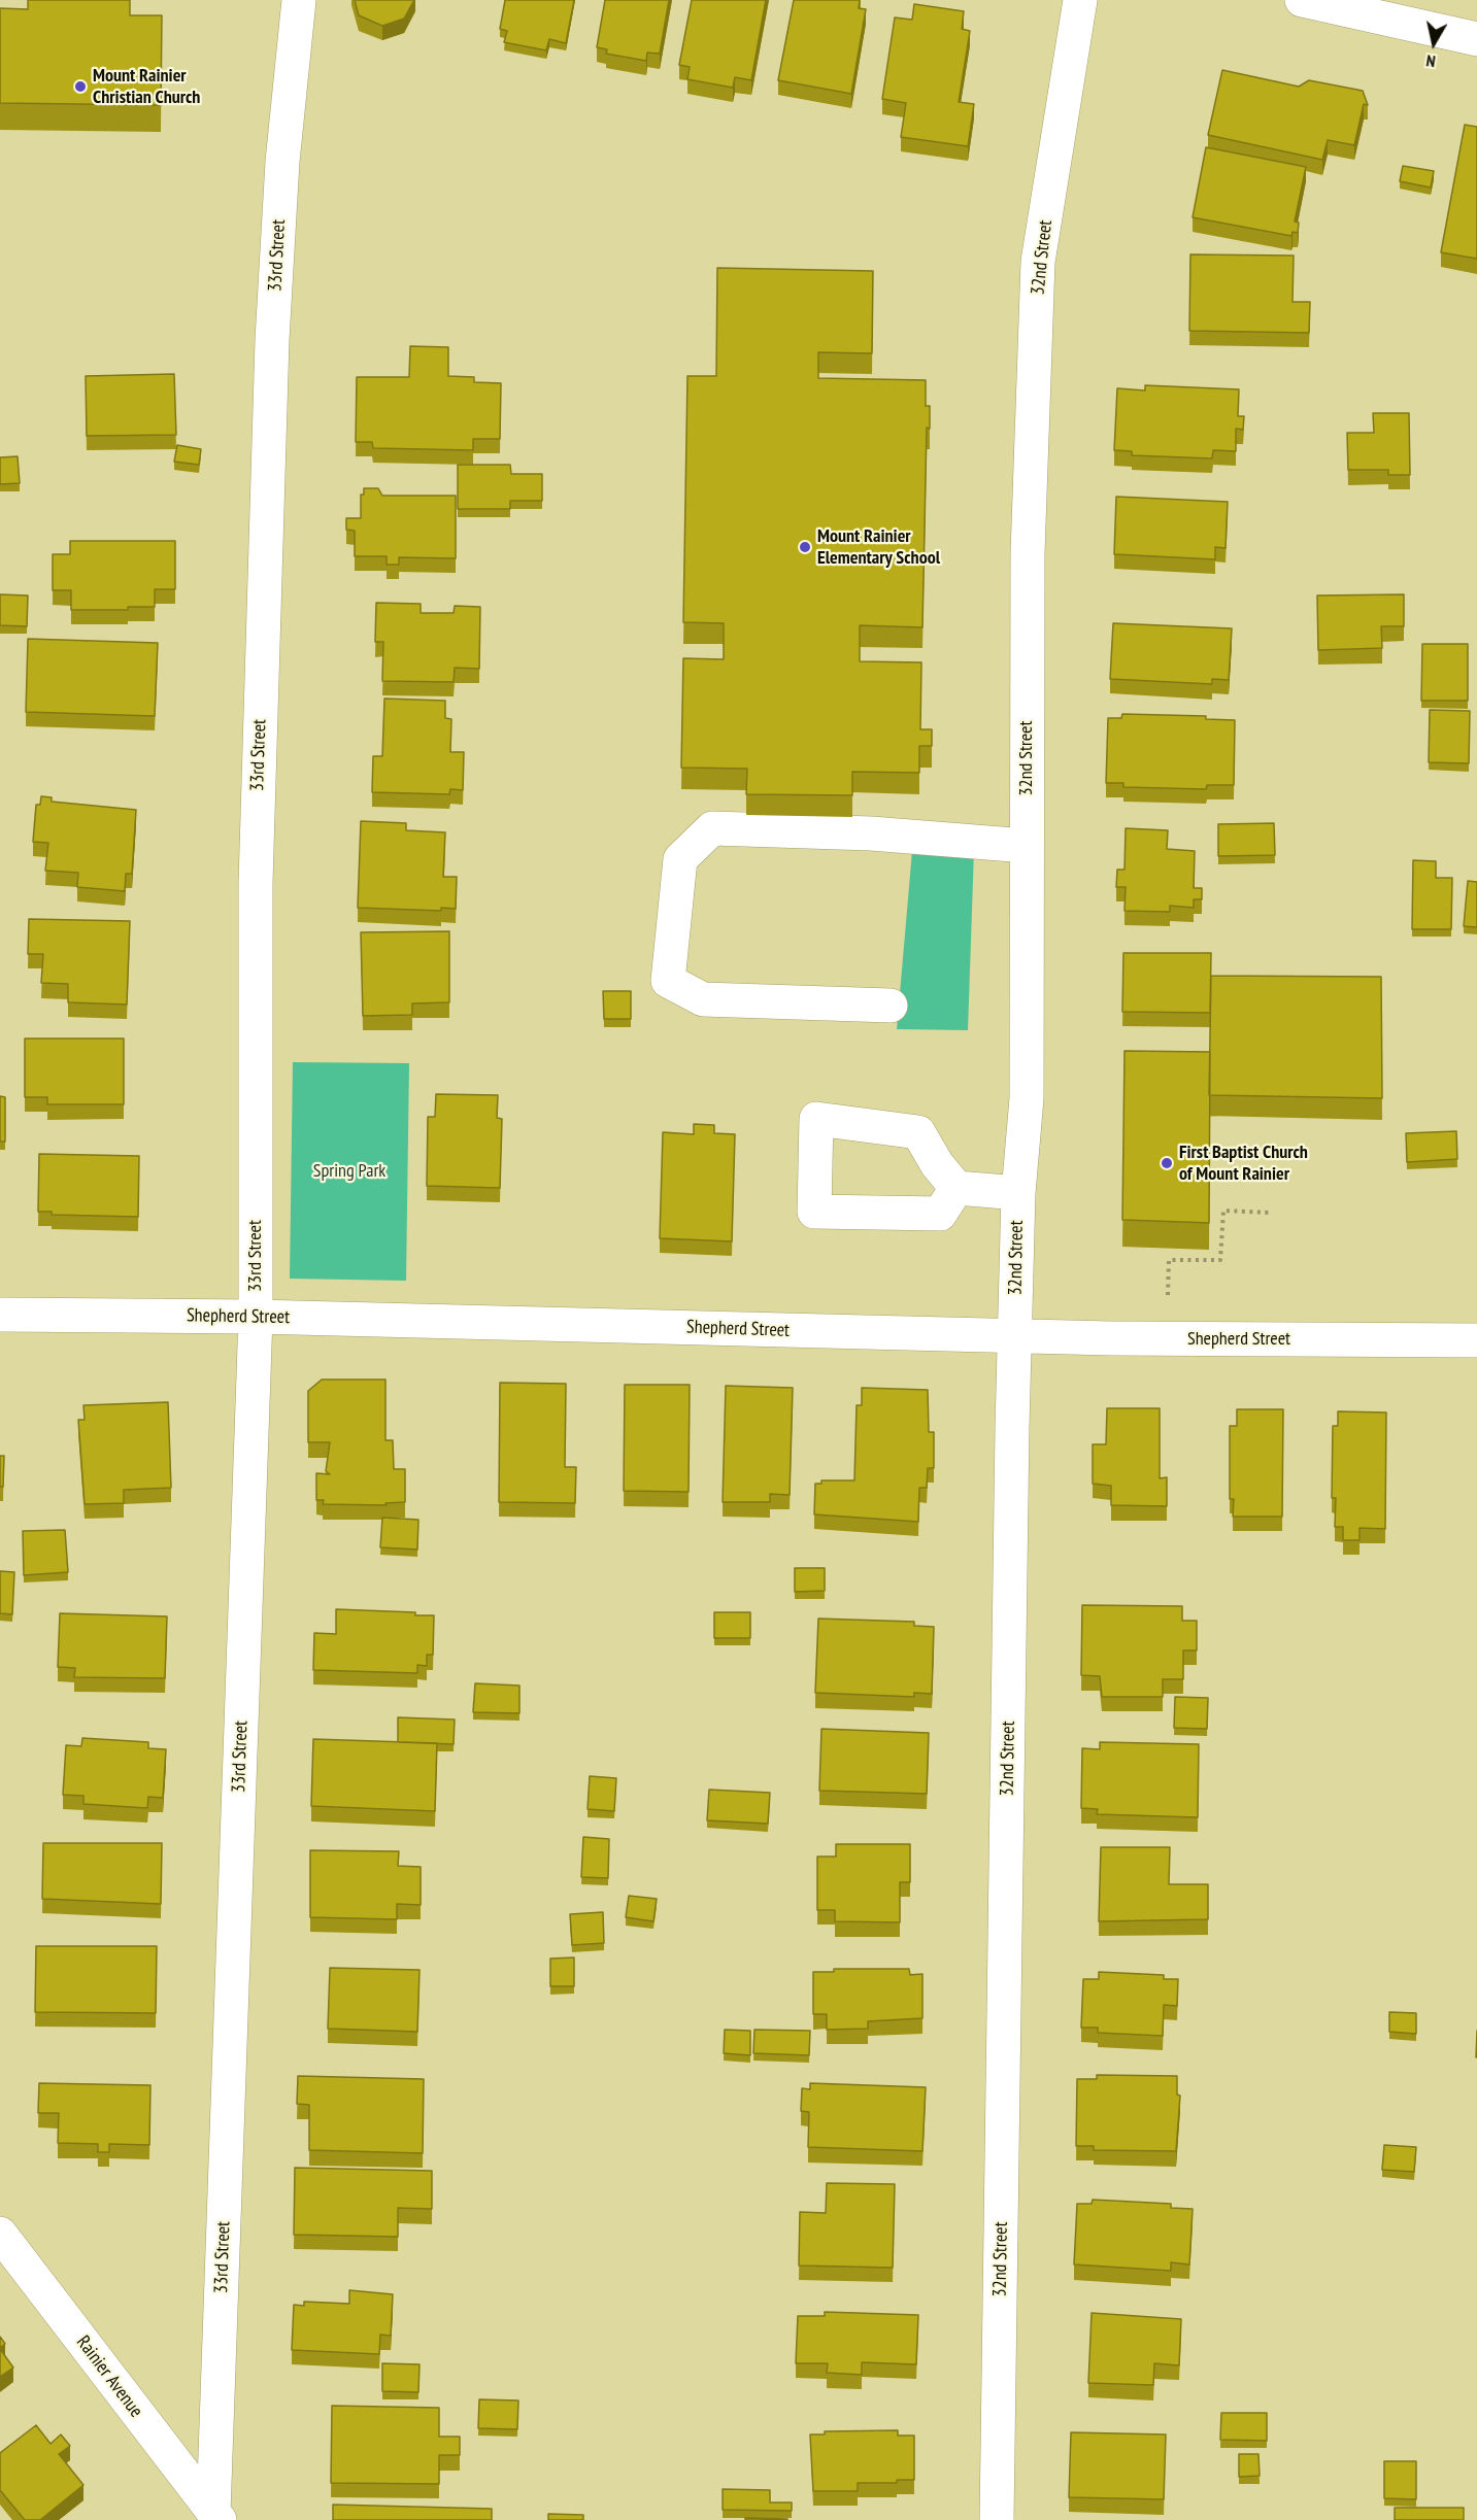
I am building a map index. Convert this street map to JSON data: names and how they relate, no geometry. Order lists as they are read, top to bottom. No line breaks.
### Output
{"streets":{"street":["33rd Street","32nd Street","Shepherd Street","Rainier Avenue"]},"crossings":[["33rd Street","Shepherd Street"],["33rd Street","Rainier Avenue"],["32nd Street","Shepherd Street"]],"parks":["Spring Park"],"places":["Mount Rainier Christian Church","Mount Rainier Elementary School","First Baptist Church of Mount Rainier"],"north":"bottom"}
